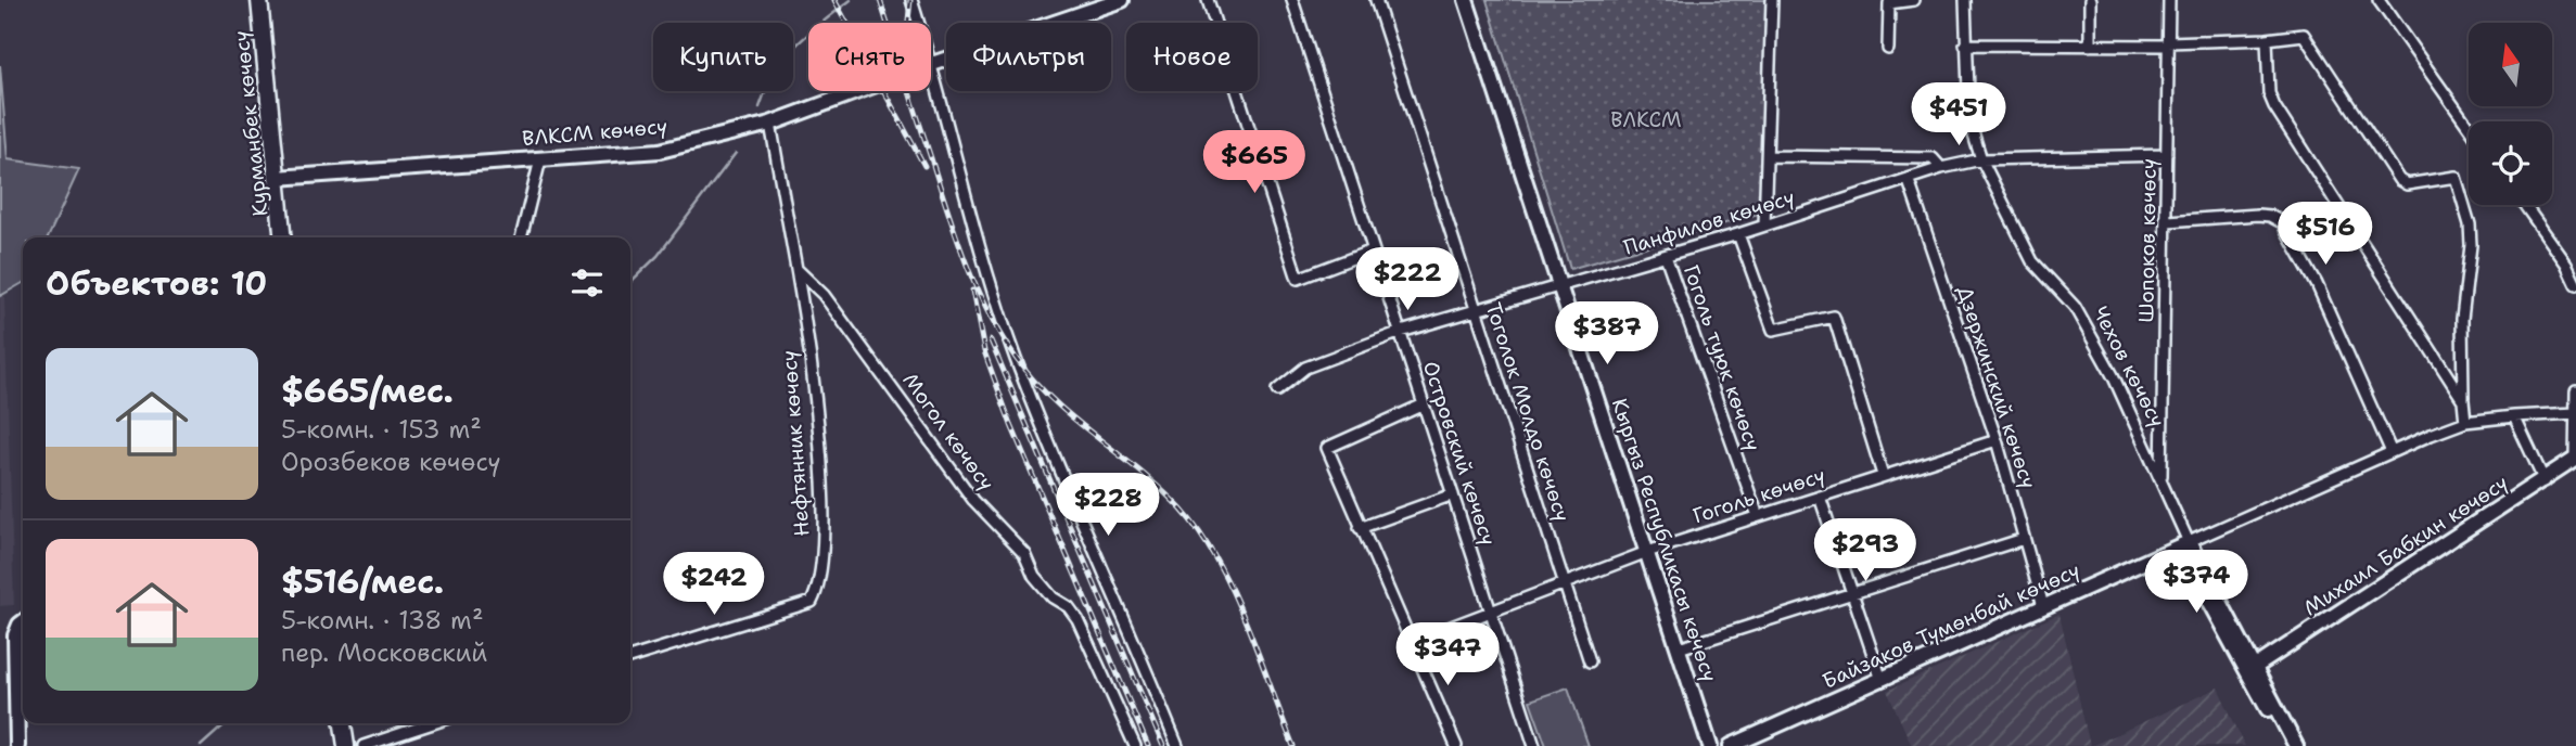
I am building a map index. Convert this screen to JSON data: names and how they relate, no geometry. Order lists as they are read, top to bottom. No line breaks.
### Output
{"streets":{"main road":["Курманбек көчөсү","ВЛКСМ көчөсү","Чехов көчөсү","Кыргыз Республикасы көчөсү","Михаил Бабкин көчөсү","Байзаков Түмөнбай көчөсү"],"street":["Панфилов көчөсү","Шопоков көчөсү","Гоголь туюк көчөсү","Дзержинский көчөсү","Тоголок Молдо көчөсү","Могол көчөсү","Нефтянник көчөсү","Островский көчөсү","Гоголь көчөсү"]},"crossings":[["Курманбек көчөсү","ВЛКСМ көчөсү"],["Панфилов көчөсү","Шопоков көчөсү"],["Панфилов көчөсү","Гоголь туюк көчөсү"],["Панфилов көчөсү","Чехов көчөсү"],["Панфилов көчөсү","Дзержинский көчөсү"],["Панфилов көчөсү","Тоголок Молдо көчөсү"],["Панфилов көчөсү","Островский көчөсү"],["Панфилов көчөсү","Кыргыз Республикасы көчөсү"],["Шопоков көчөсү","Чехов көчөсү"],["Гоголь туюк көчөсү","Гоголь көчөсү"],["Чехов көчөсү","Михаил Бабкин көчөсү"],["Чехов көчөсү","Байзаков Түмөнбай көчөсү"],["Дзержинский көчөсү","Гоголь көчөсү"],["Дзержинский көчөсү","Байзаков Түмөнбай көчөсү"],["Тоголок Молдо көчөсү","Гоголь көчөсү"],["Могол көчөсү","Нефтянник көчөсү"],["Островский көчөсү","Гоголь көчөсү"],["Гоголь көчөсү","Кыргыз Республикасы көчөсү"]],"parks":["ВЛКСМ"],"north":"top","page":{"chip":["Купить","Снять","Фильтры","Новое"],"price":["$451","$665","$516","$222","$387","$228","$293","$374","$242","$347"],"heading":"Объектов: 10","list":[{"name":"$665/мес.","note":"5-комн. · 153 m² · Орозбеков көчөсү"},{"name":"$516/мес.","note":"5-комн. · 138 m² · пер. Московский"}]}}
